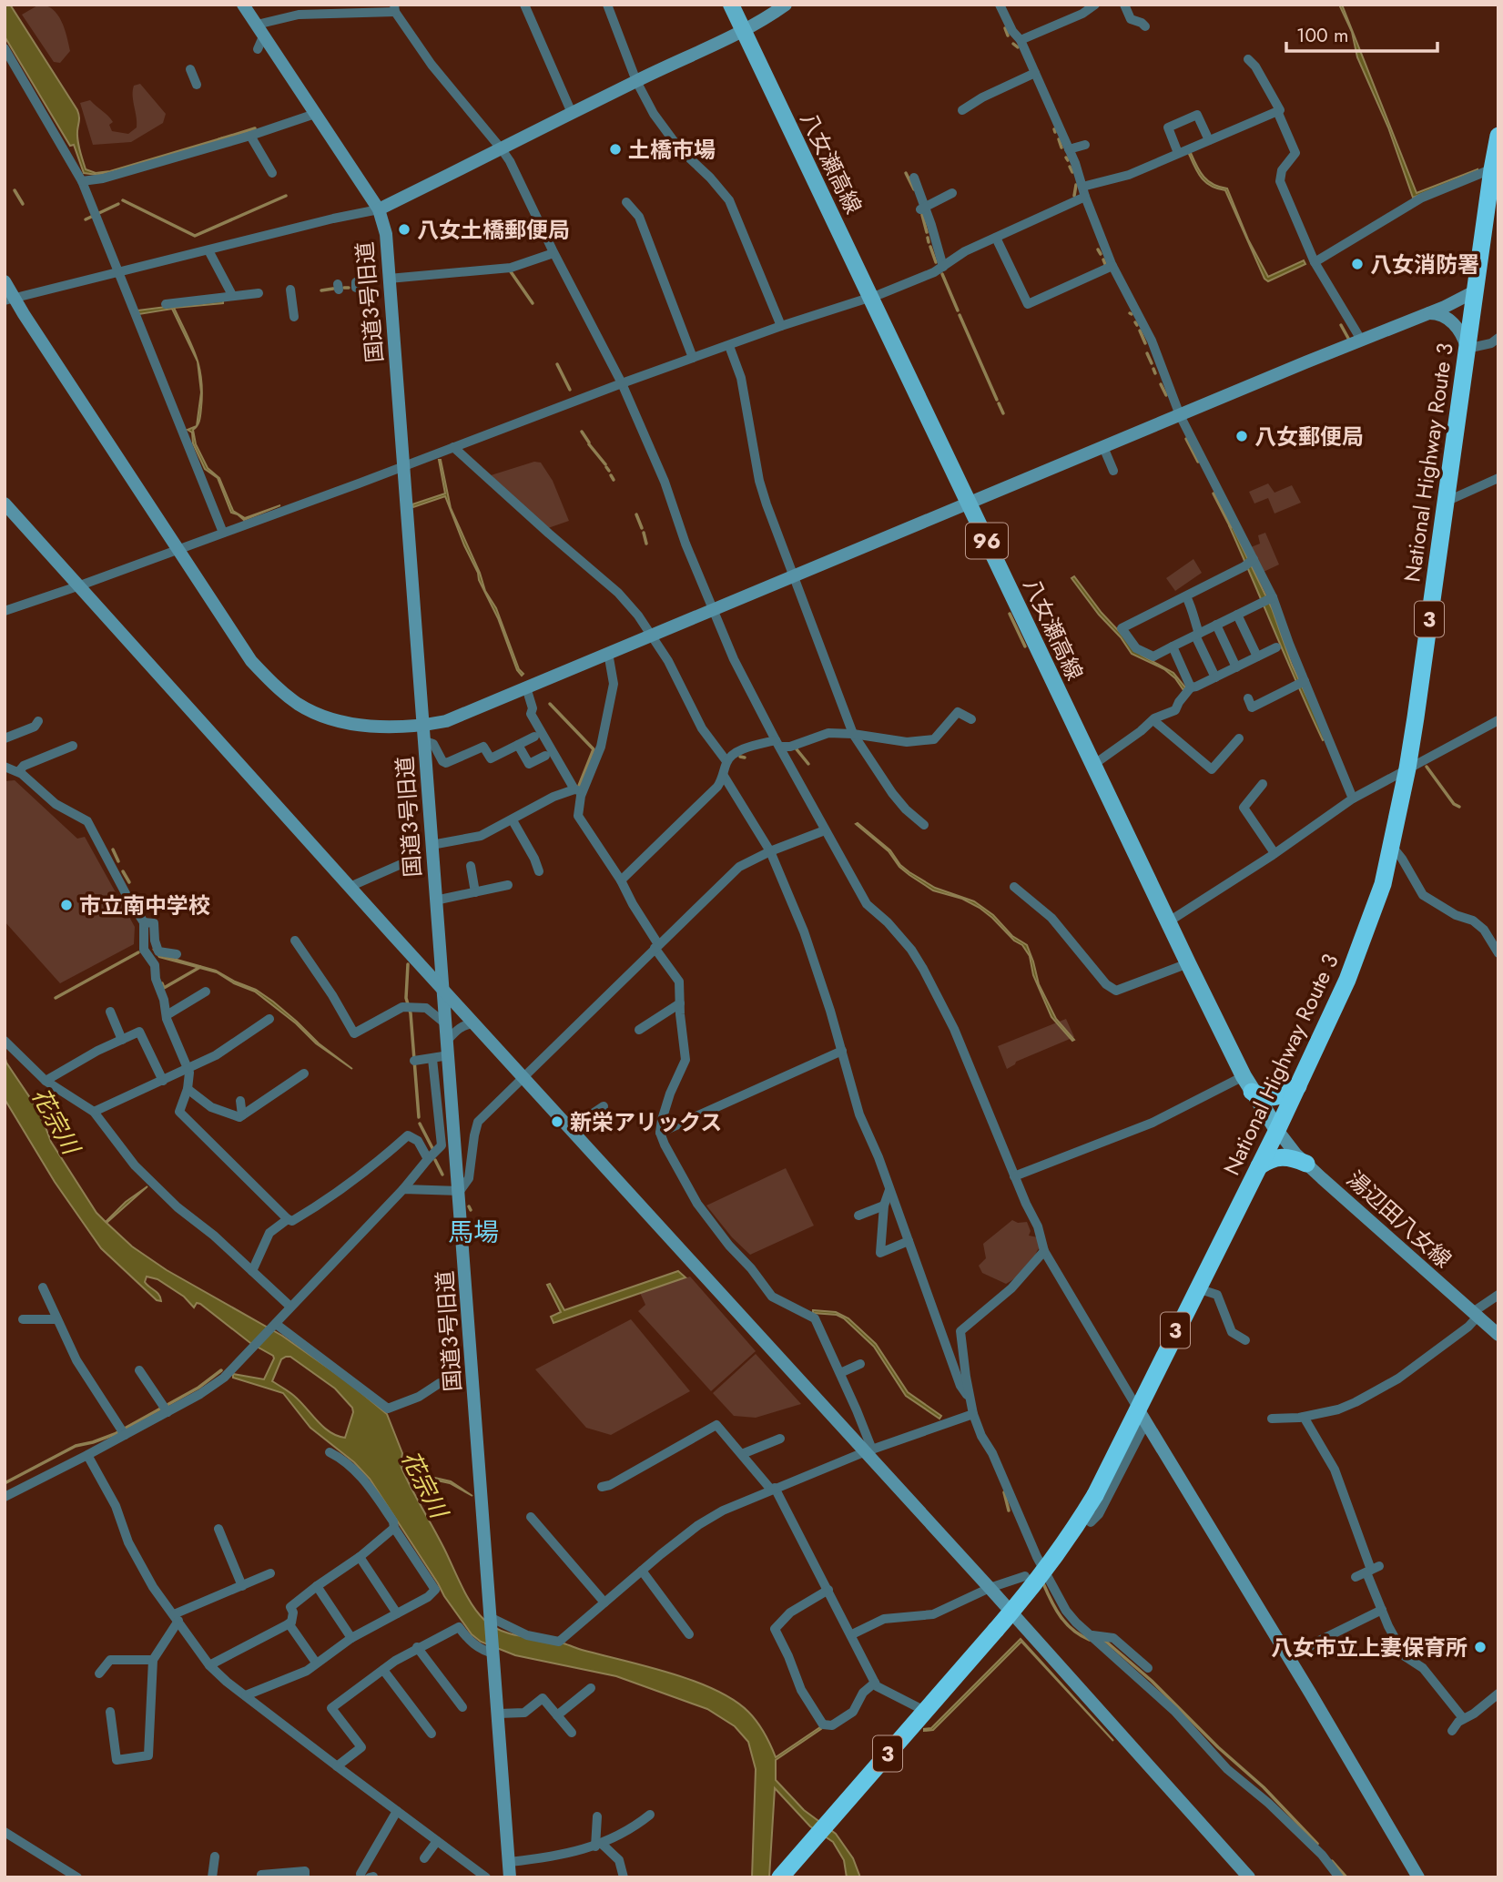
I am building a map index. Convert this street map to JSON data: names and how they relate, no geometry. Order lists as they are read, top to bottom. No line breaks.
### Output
{"streets":{"highway":["National Highway Route 3","3"],"main road":["八女瀬高線","96"],"street":["国道3号旧道","湯辺田八女線"]},"crossings":[["八女瀬高線","国道3号旧道"],["八女瀬高線","National Highway Route 3"],["八女瀬高線","湯辺田八女線"],["National Highway Route 3","湯辺田八女線"]],"districts":["馬場"],"water":["花宗川"],"places":["土橋市場","八女土橋郵便局","八女消防署","八女郵便局","市立南中学校","新栄アリックス","八女市立上妻保育所"],"scale_bar":"100 m"}
